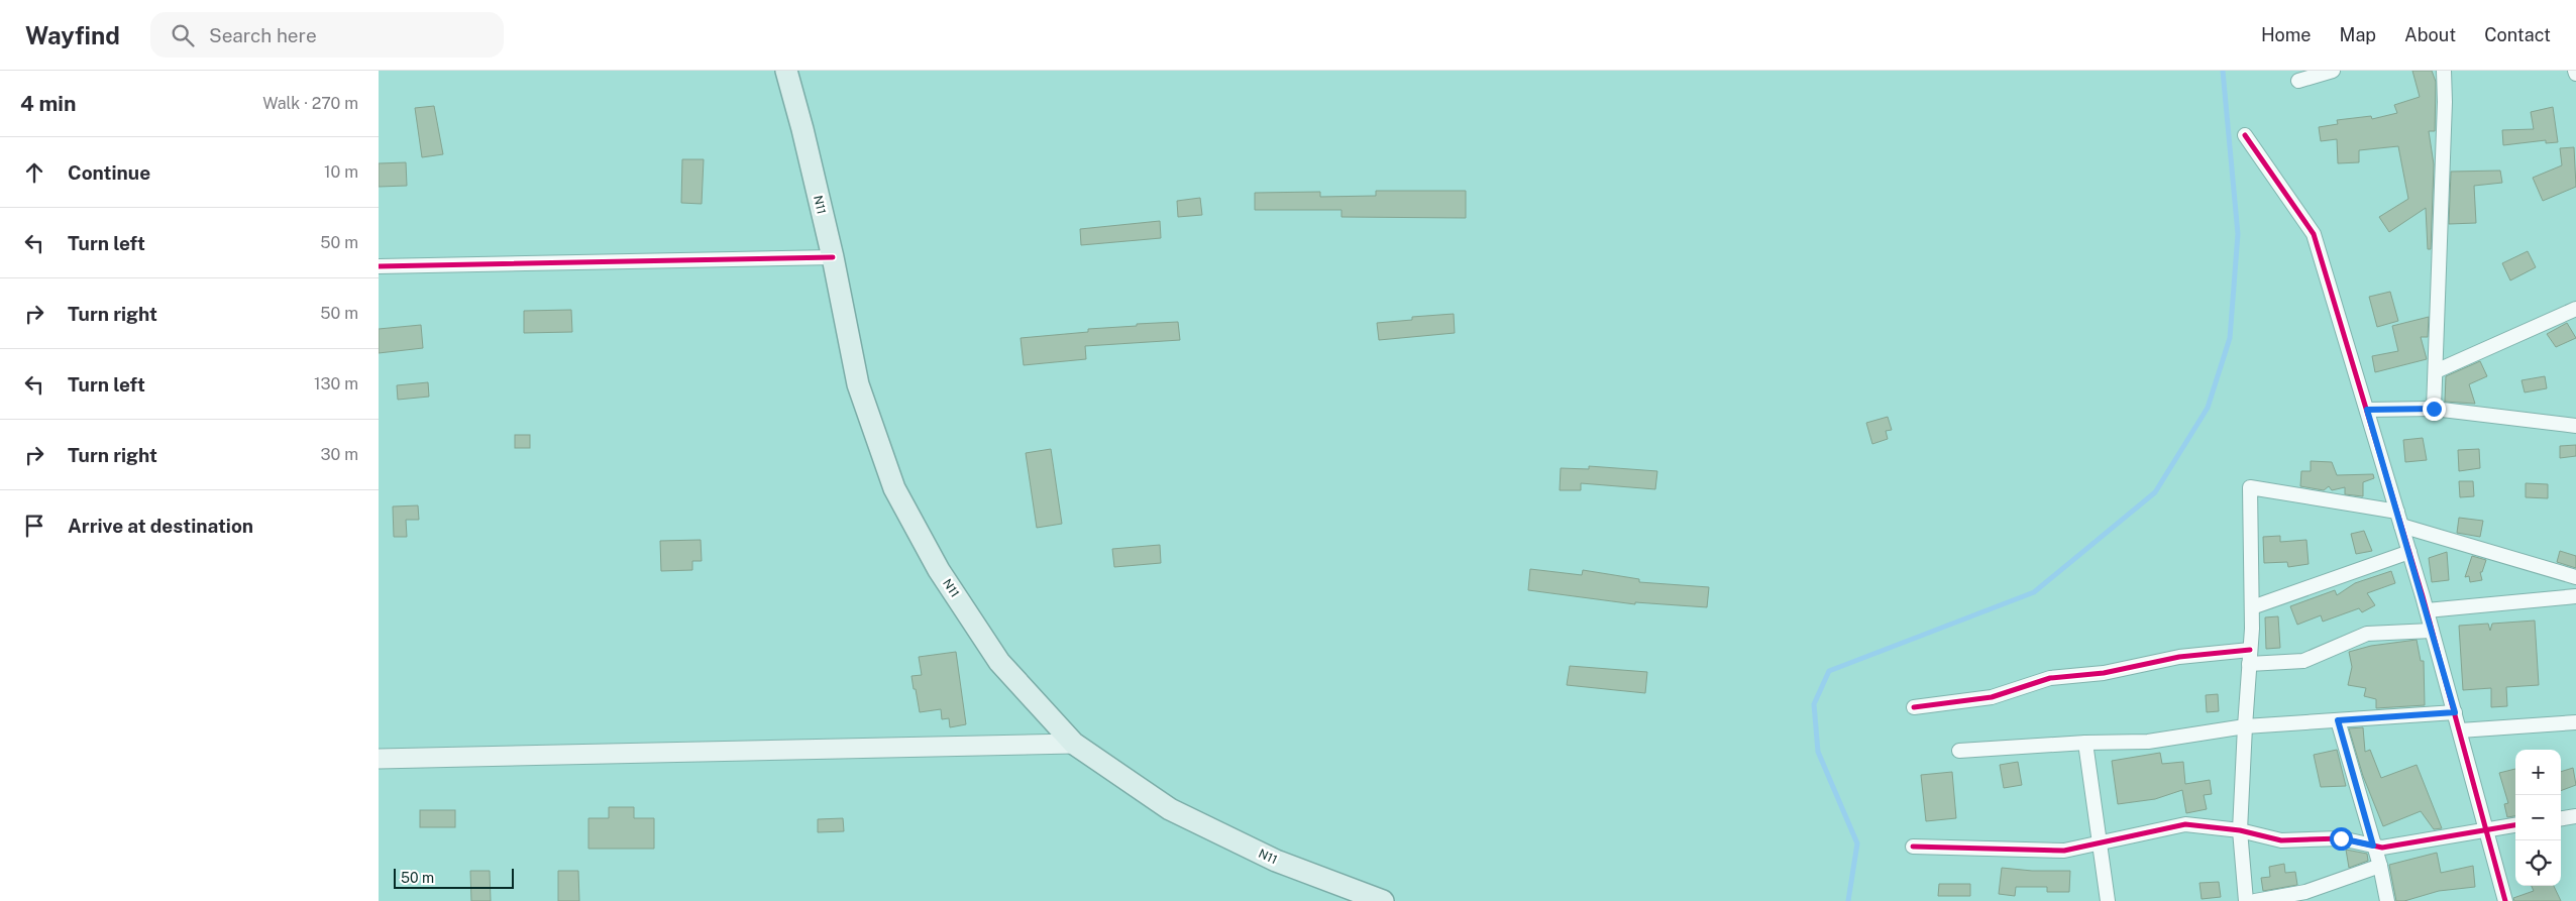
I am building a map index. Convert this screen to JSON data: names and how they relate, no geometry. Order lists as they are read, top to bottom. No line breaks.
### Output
{"streets":{"main road":["N11"]},"scale_bar":"50 m","page":{"header":"Wayfind","search":"Search here","nav":["Home","Map","About","Contact"],"heading":["4 min","Walk · 270 m"],"list":[["Continue","10 m"],["Turn left","50 m"],["Turn right","50 m"],["Turn left","130 m"],["Turn right","30 m"],"Arrive at destination"],"map_buttons":["+","−"],"scale":"50 m"}}
